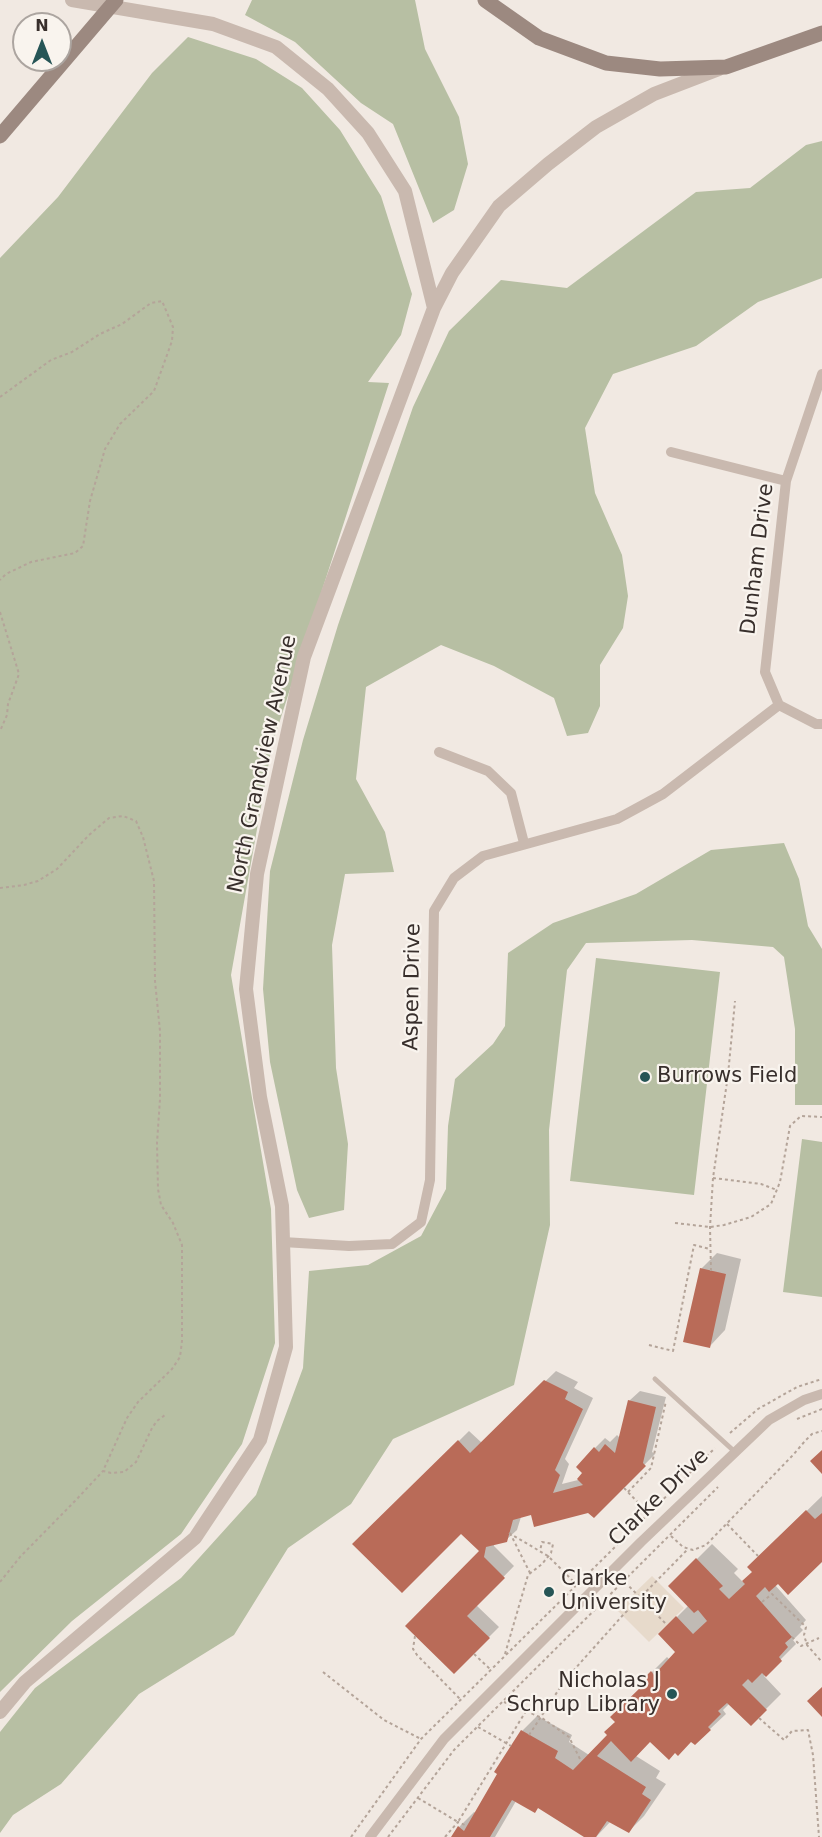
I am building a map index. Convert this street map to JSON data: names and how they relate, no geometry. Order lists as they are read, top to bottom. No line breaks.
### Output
{"streets":{"street":["Dunham Drive","North Grandview Avenue","Aspen Drive","Clarke Drive"]},"crossings":[["Dunham Drive","Aspen Drive"],["North Grandview Avenue","Aspen Drive"]],"places":["Burrows Field","Clarke University","Nicholas J Schrup Library"],"north":"top"}
